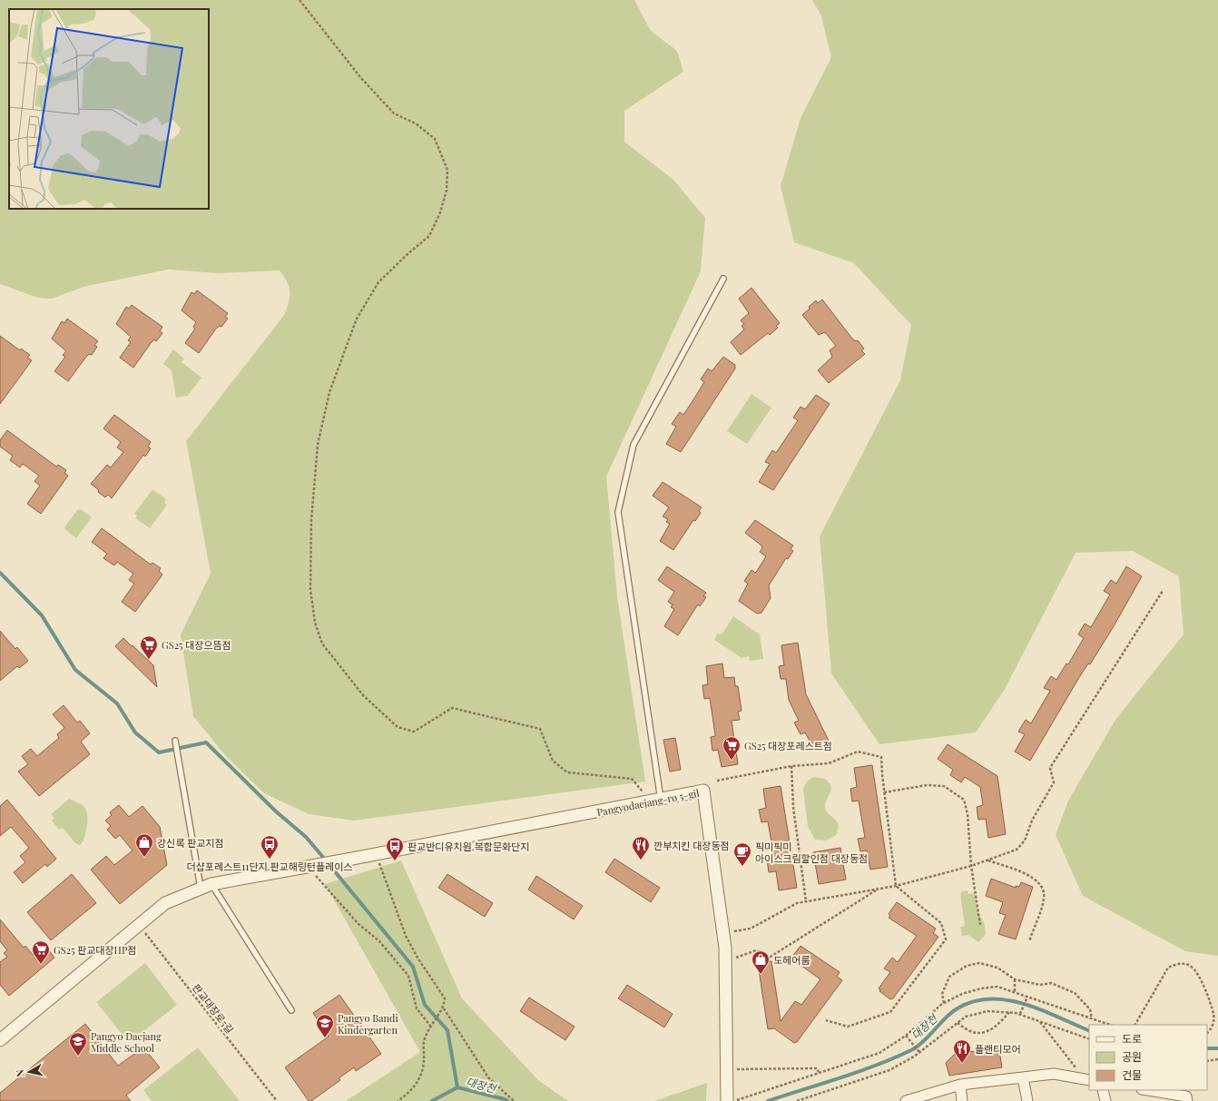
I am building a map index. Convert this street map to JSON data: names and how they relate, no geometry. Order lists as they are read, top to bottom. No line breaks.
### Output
{"streets":{"street":["Pangyodaejang-ro 5-gil"],"path":["판교대장로5길"]},"water":["대장천"],"places":{"supermarket":["GS25 대장으뜸점","GS25 대장포레스트점","GS25 판교대장HP점"],"shop":["강신록 판교지점","도헤어룸"],"bus stop":["더샵포레스트11단지.판교해링턴플레이스","판교반디유치원.복합문화단지"],"restaurant":["깐부치킨 대장동점","플랜티모어"],"cafe":["픽미픽미 아이스크림할인점 대장동점"],"school or university":["Pangyo Bandi Kindergarten","Pangyo Daejang Middle School"]},"legend":["도로","공원","건물"],"north":"left"}
